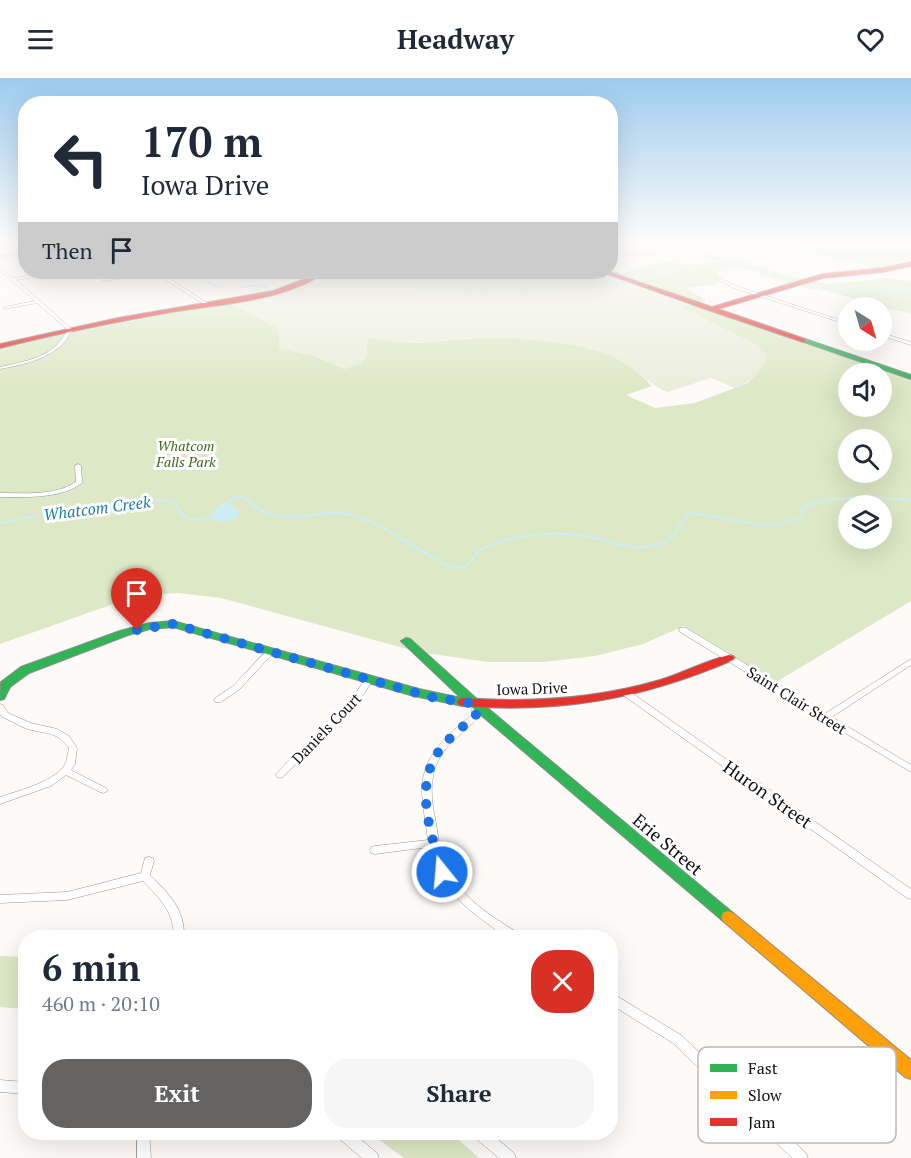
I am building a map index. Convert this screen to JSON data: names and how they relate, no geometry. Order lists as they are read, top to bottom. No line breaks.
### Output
{"streets":{"street":["Iowa Drive","Saint Clair Street","Daniels Court","Huron Street","Erie Street"]},"crossings":[["Iowa Drive","Saint Clair Street"],["Iowa Drive","Daniels Court"],["Iowa Drive","Huron Street"],["Iowa Drive","Erie Street"]],"water":["Whatcom Creek"],"parks":["Whatcom Falls Park"],"legend":["Fast","Slow","Jam"],"north":"bottom right","page":{"header":"Headway","turn":["170 m","Iowa Drive"],"then":"Then","heading":["6 min","460 m · 20:10"],"buttons":["Exit","Share"]}}
